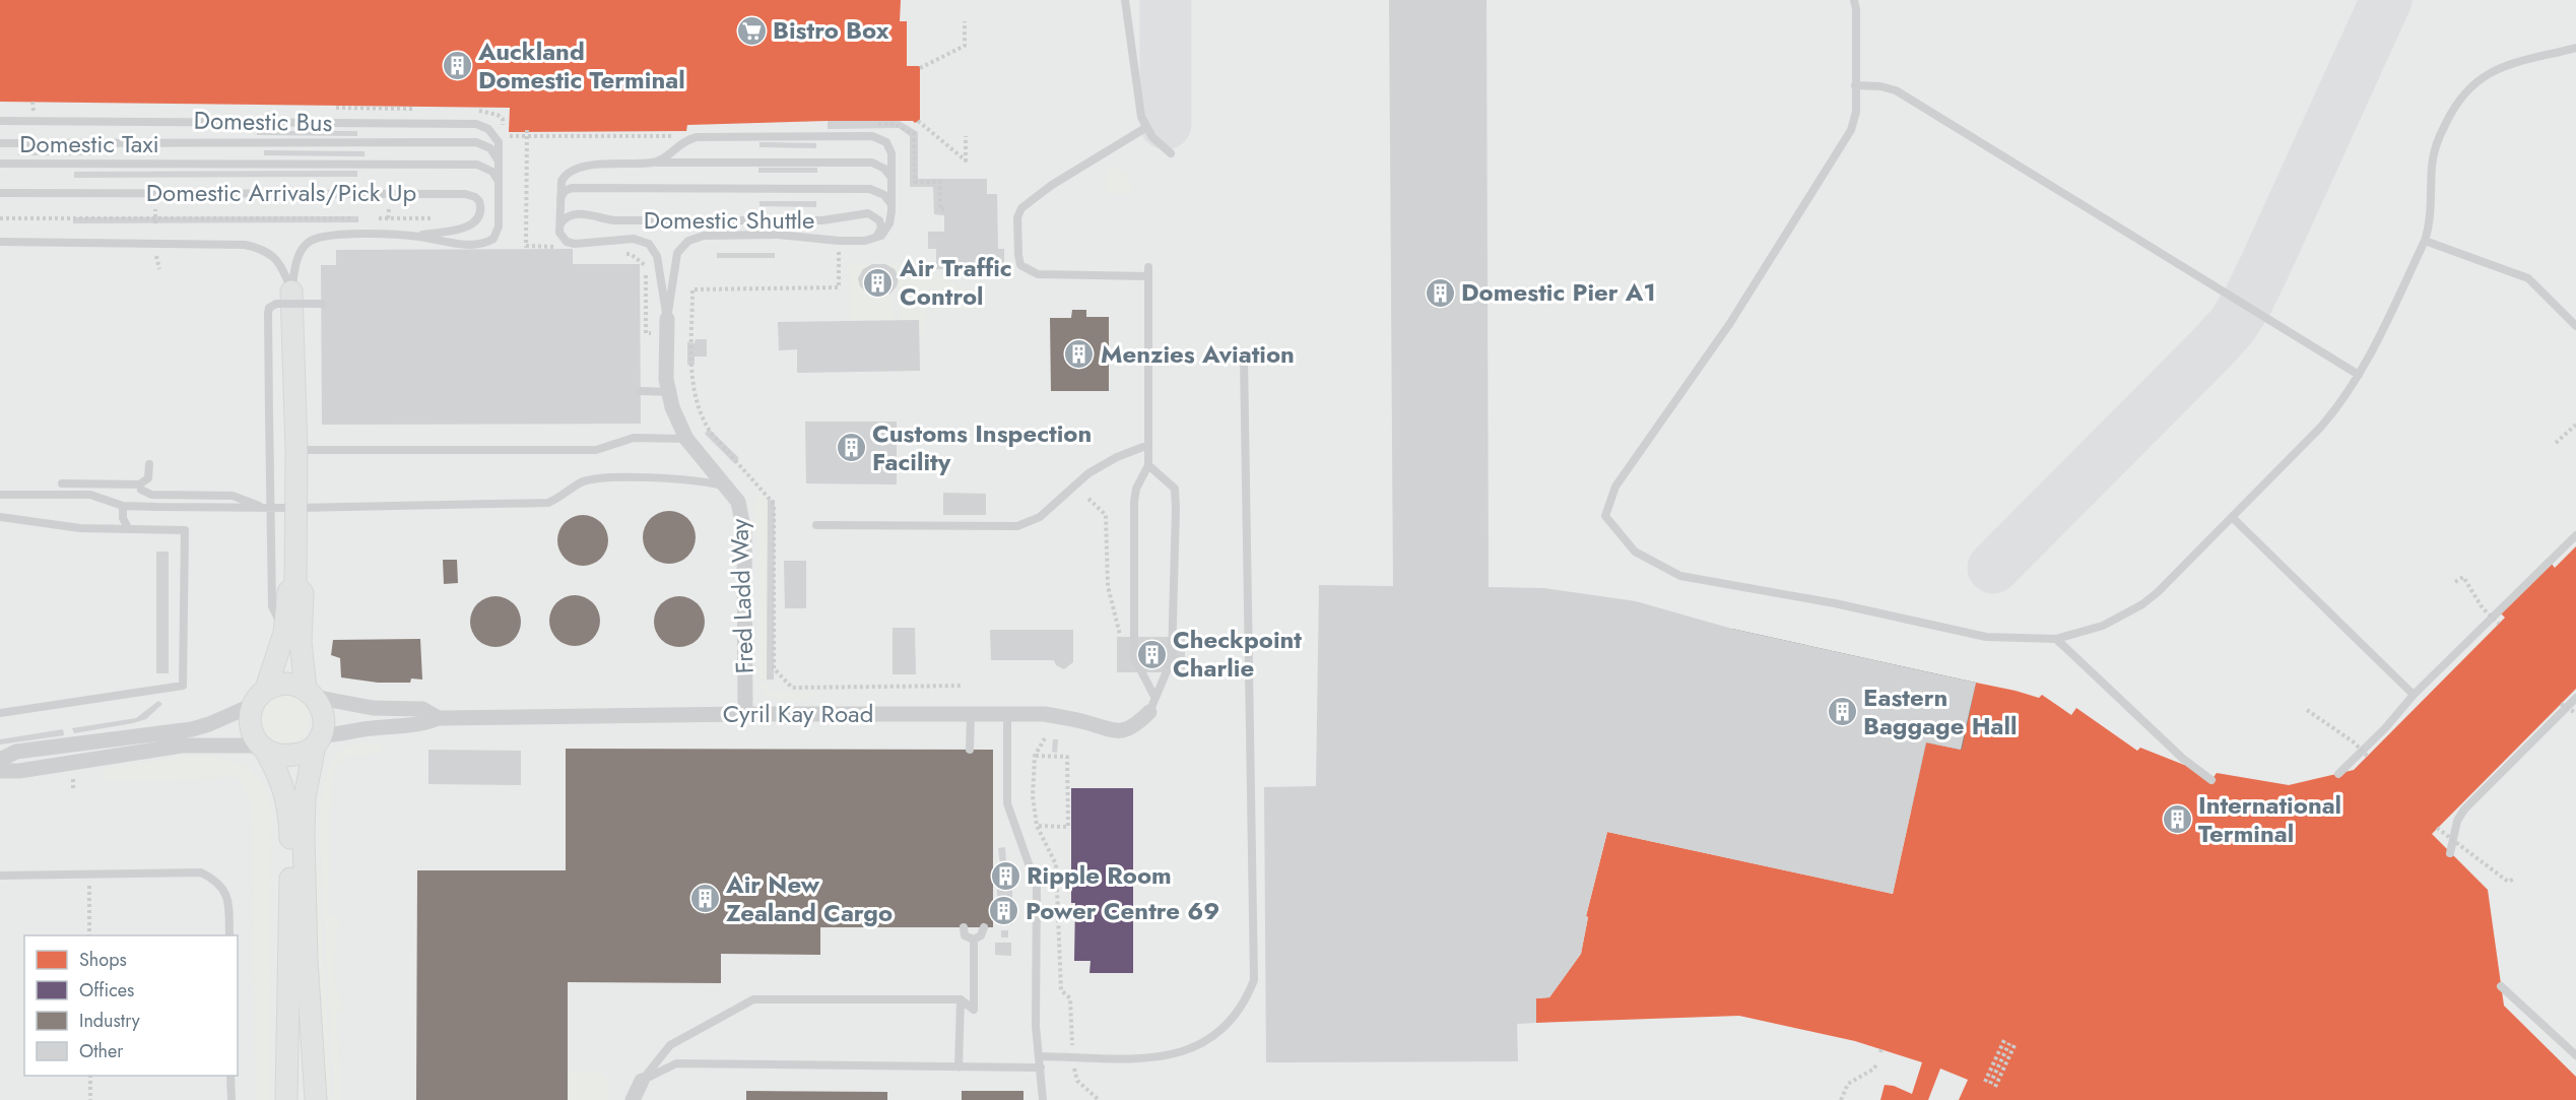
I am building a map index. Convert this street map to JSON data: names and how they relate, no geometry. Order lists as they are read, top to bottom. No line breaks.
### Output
{"streets":{"street":["Fred Ladd Way","Cyril Kay Road"],"lane":["Domestic Bus","Domestic Taxi","Domestic Arrivals/Pick Up","Domestic Shuttle"]},"crossings":[["Domestic Bus","Domestic Taxi"],["Fred Ladd Way","Cyril Kay Road"]],"places":{"supermarket":["Bistro Box"],"building":["Auckland Domestic Terminal","Air Traffic Control","Domestic Pier A1","Menzies Aviation","Customs Inspection Facility","Checkpoint Charlie","Eastern Baggage Hall","International Terminal","Ripple Room","Air New Zealand Cargo","Power Centre 69"]},"legend":["Shops","Offices","Industry","Other"]}
